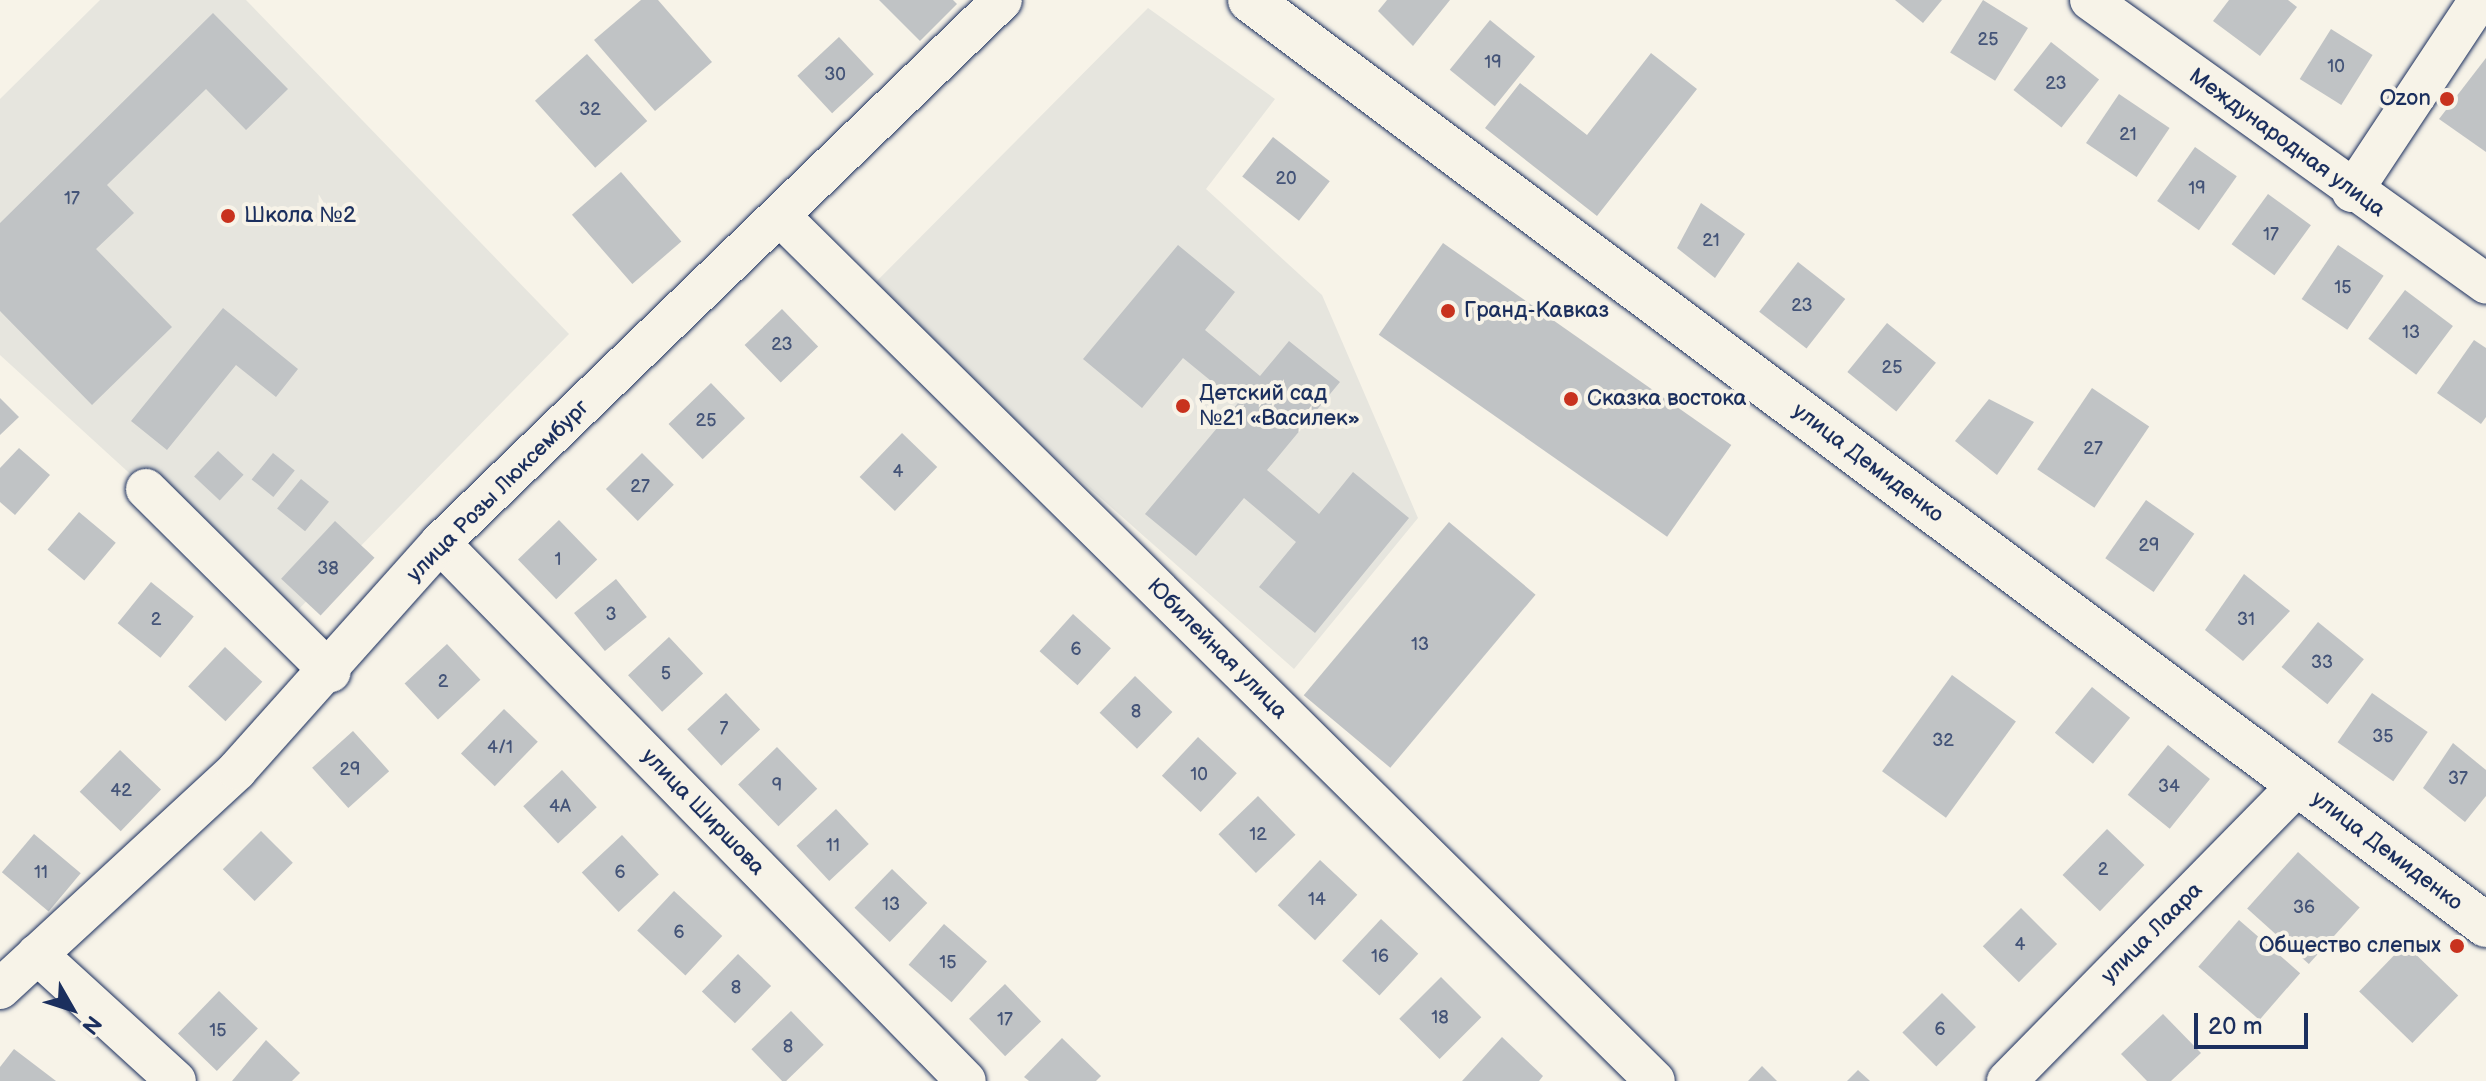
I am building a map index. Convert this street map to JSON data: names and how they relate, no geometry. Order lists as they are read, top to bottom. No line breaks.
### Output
{"streets":{"main road":["улица Демиденко"],"street":["Международная улица","улица Розы Люксембург","Юбилейная улица","улица Ширшова","улица Лаара"]},"crossings":[["улица Демиденко","улица Лаара"],["улица Розы Люксембург","Юбилейная улица"],["улица Розы Люксембург","улица Ширшова"]],"places":["Ozon","Школа №2","Гранд-Кавказ","Сказка востока","Детский сад №21 «Василек»","Общество слепых"],"house_numbers":["25","19","10","30","23","32","21","20","19","17","17","21","15","23","13","23","25","25","27","4","27","29","1","38","3","2","31","13","6","33","5","2","8","7","35","32","4/1","29","10","37","9","34","42","4А","12","11","2","11","6","14","13","36","6","4","16","15","8","18","17","6","15","8"],"scale_bar":"20 m","north":"bottom right"}
